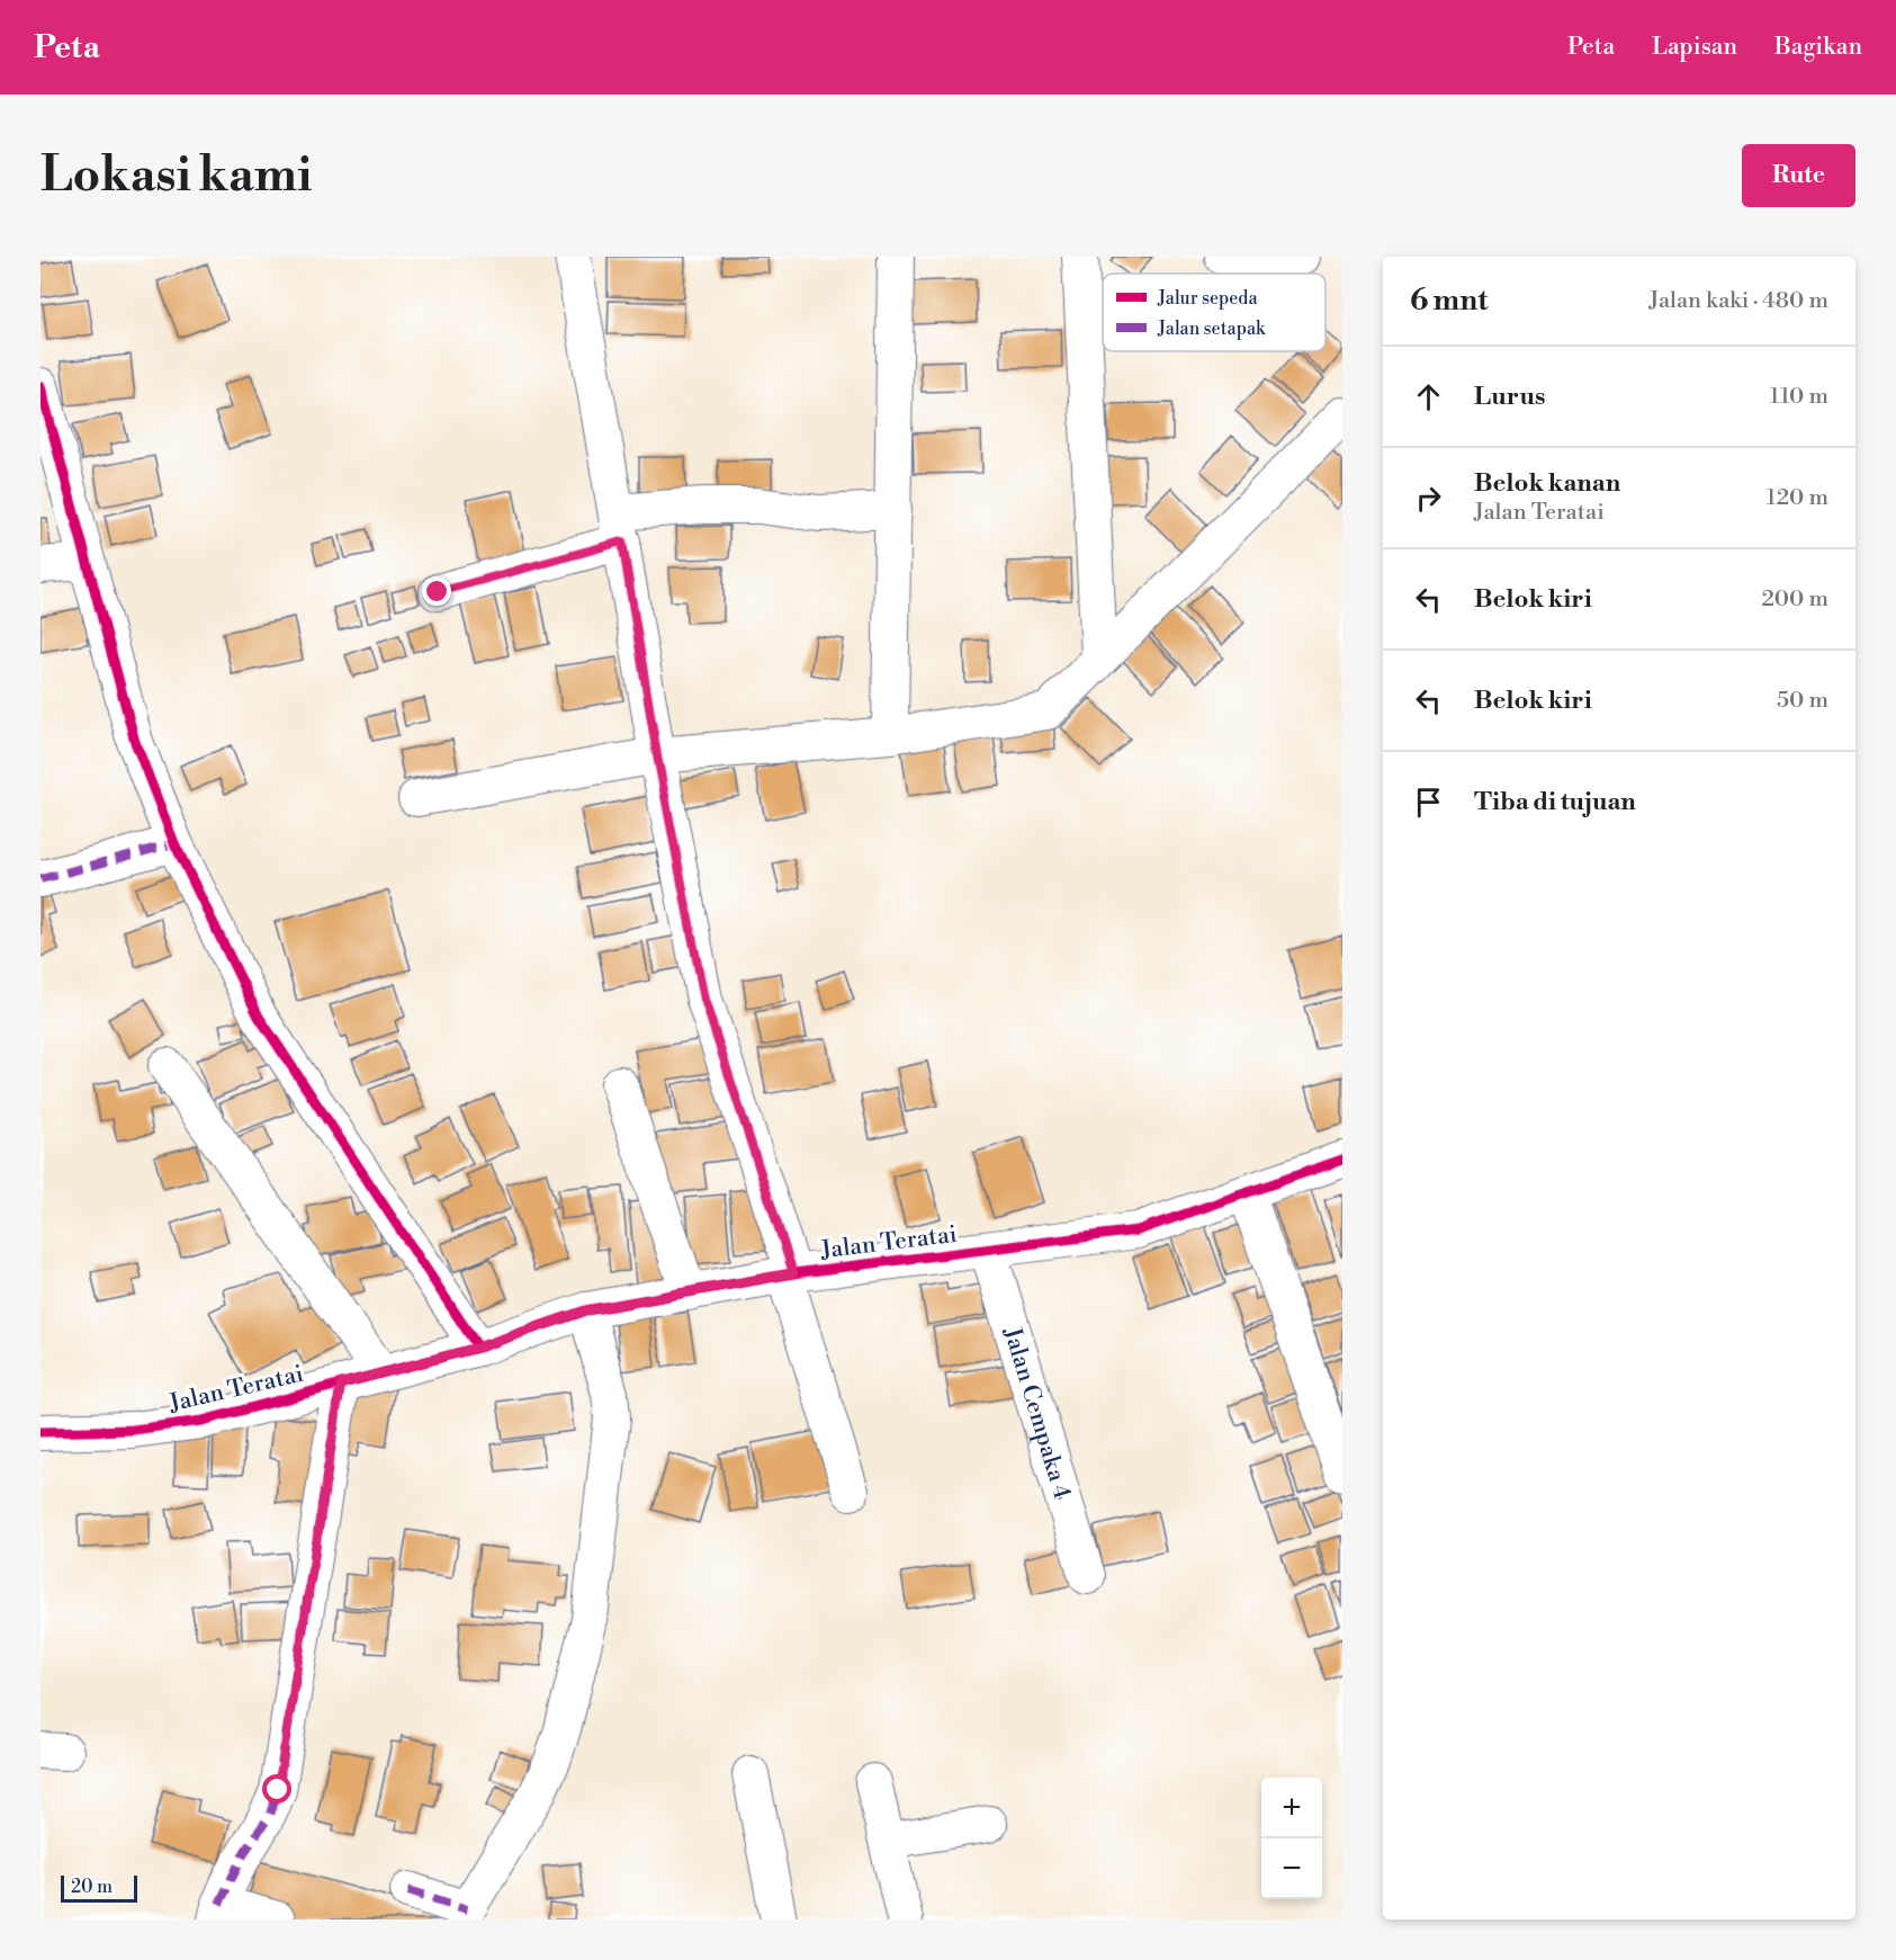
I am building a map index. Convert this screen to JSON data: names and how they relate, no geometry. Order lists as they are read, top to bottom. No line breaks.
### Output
{"streets":{"street":["Jalan Teratai","Jalan Cempaka 4"]},"crossings":[["Jalan Teratai","Jalan Cempaka 4"]],"legend":["Jalur sepeda","Jalan setapak"],"scale_bar":"20 m","page":{"header":"Peta","nav":["Peta","Lapisan","Bagikan"],"buttons":"Rute","title":"Lokasi kami","heading":["6 mnt","Jalan kaki · 480 m"],"list":[["Lurus","110 m"],["Belok kanan","Jalan Teratai","120 m"],["Belok kiri","200 m"],["Belok kiri","50 m"],"Tiba di tujuan"],"map_buttons":["+","−"],"scale":"20 m"}}
